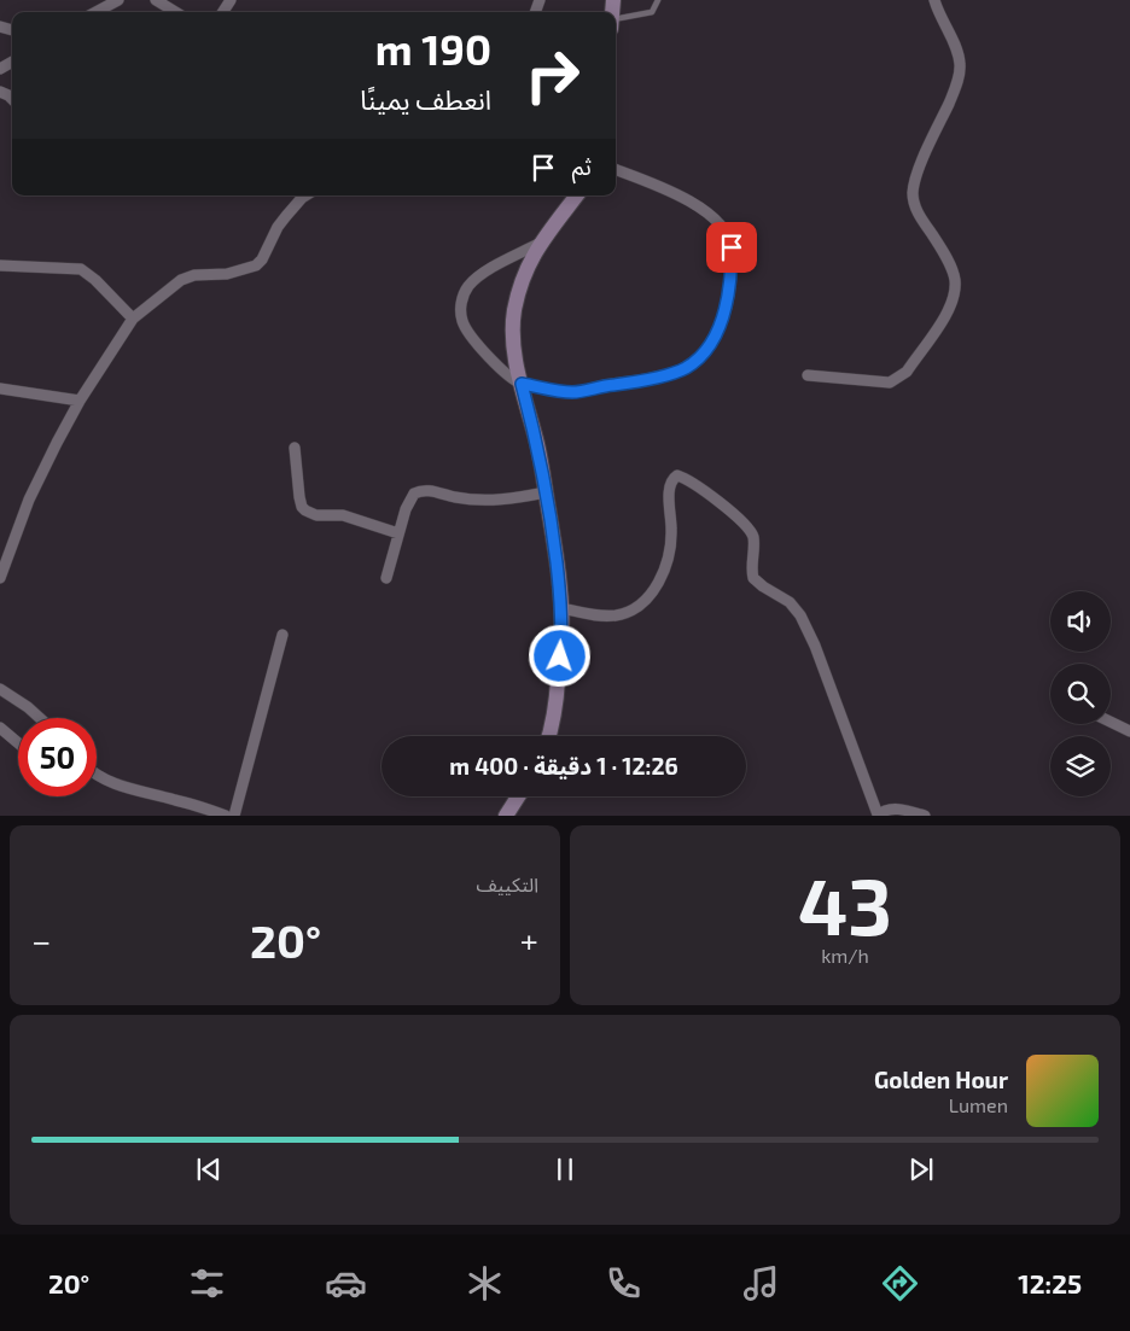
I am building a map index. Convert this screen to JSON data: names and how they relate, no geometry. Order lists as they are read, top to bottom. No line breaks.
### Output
{"page":{"turn":["190 m","انعطف يمينًا"],"then":"ثم","limit":"50","trip":"12:26 · 1 دقيقة · 400 m","tile":[["43","km/h"],"التكييف"],"heat":["−","20°","+"],"song":["Golden Hour","Lumen"],"tabs":["12:25","20°"]}}
